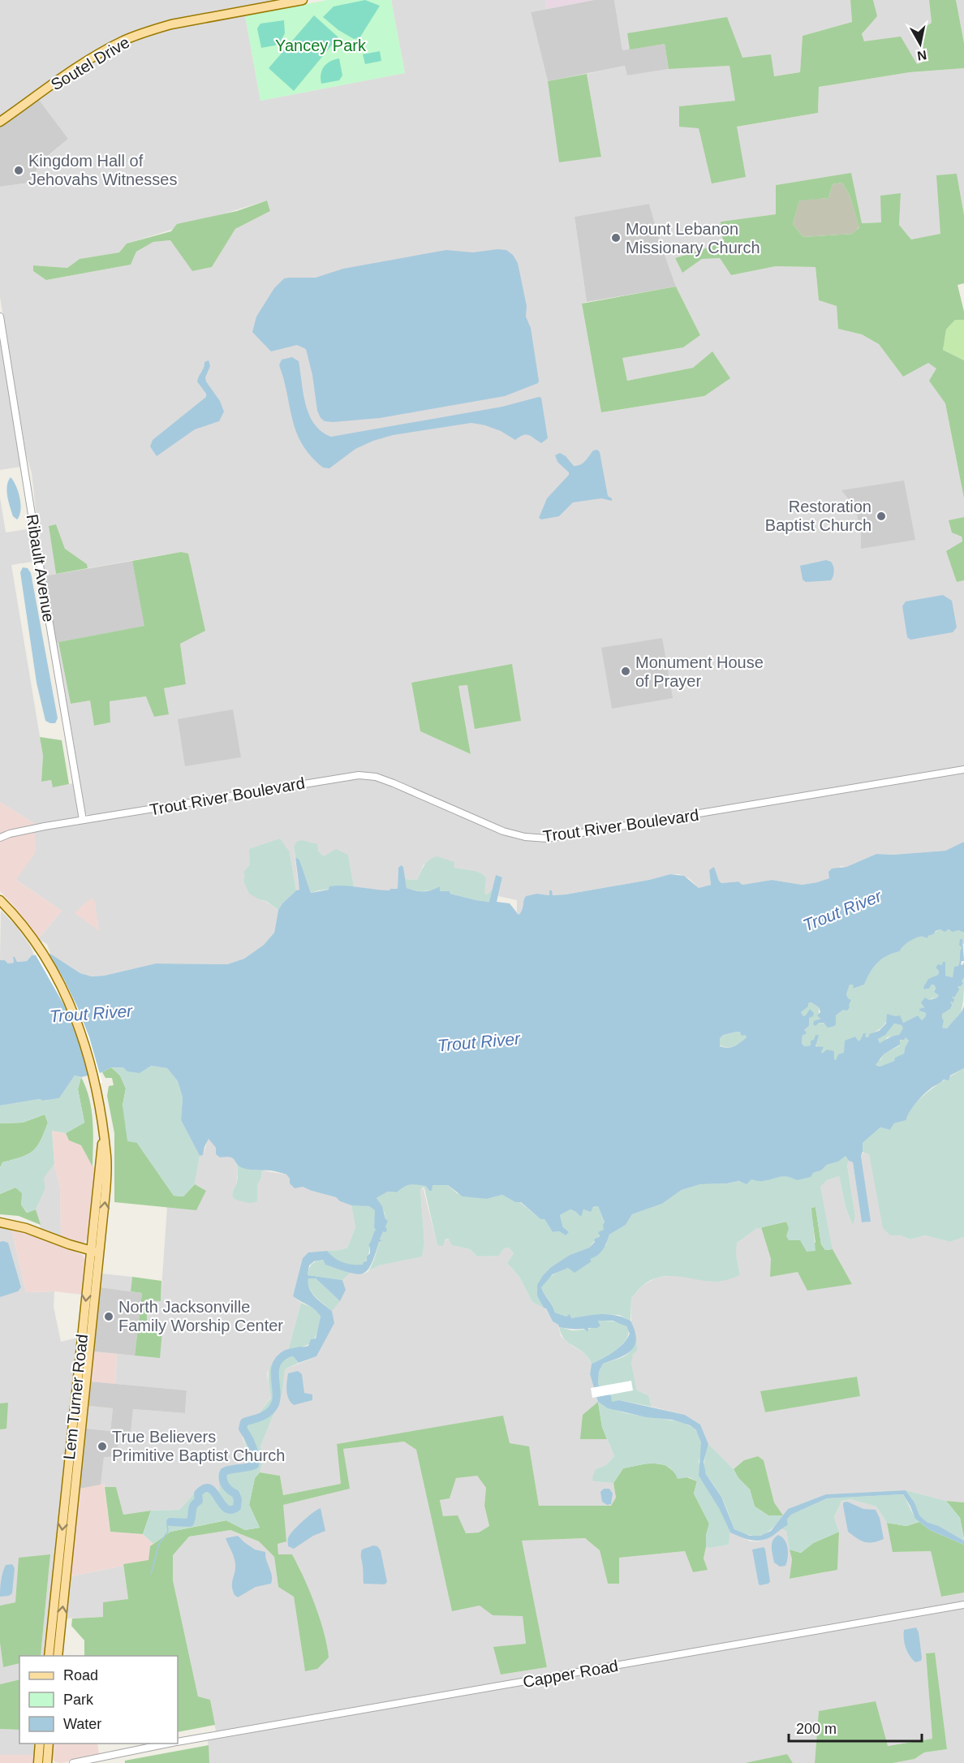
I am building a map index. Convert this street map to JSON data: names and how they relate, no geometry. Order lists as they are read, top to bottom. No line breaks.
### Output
{"streets":{"main road":["Soutel Drive","Lem Turner Road"],"street":["Ribault Avenue","Trout River Boulevard","Capper Road"]},"crossings":[["Ribault Avenue","Trout River Boulevard"]],"water":["Trout River"],"parks":["Yancey Park"],"places":["Kingdom Hall of Jehovahs Witnesses","Mount Lebanon Missionary Church","Restoration Baptist Church","Monument House of Prayer","North Jacksonville Family Worship Center","True Believers Primitive Baptist Church"],"legend":["Road","Park","Water"],"scale_bar":"200 m","north":"bottom"}
